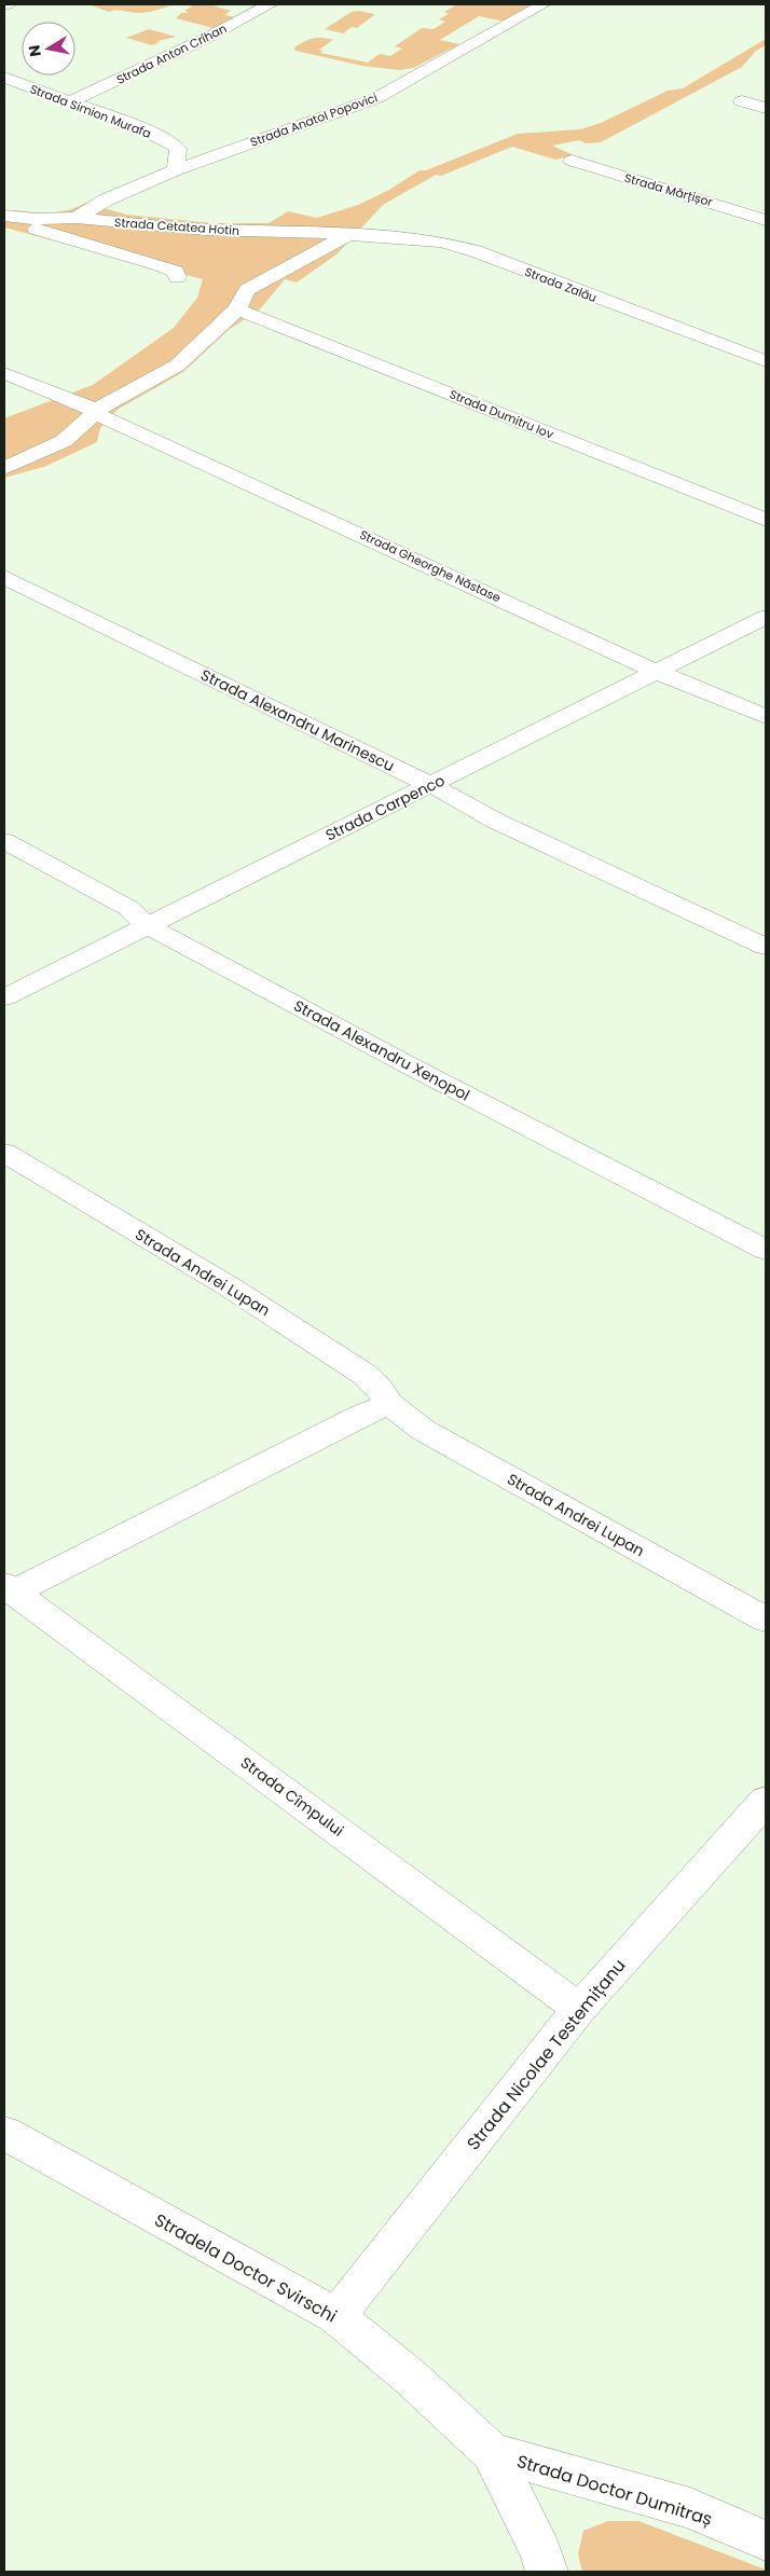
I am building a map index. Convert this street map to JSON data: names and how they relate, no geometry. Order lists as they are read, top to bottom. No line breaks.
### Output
{"streets":{"street":["Strada Anton Crihan","Strada Simion Murafa","Strada Anatol Popovici","Strada Mărțișor","Strada Cetatea Hotin","Strada Zalău","Strada Dumitru Iov","Strada Gheorghe Năstase","Strada Alexandru Marinescu","Strada Carpenco","Strada Alexandru Xenopol","Strada Andrei Lupan","Strada Cîmpului","Strada Nicolae Testemițanu","Stradela Doctor Svirschi","Strada Doctor Dumitraș"]},"crossings":[["Strada Anton Crihan","Strada Simion Murafa"],["Strada Simion Murafa","Strada Anatol Popovici"],["Strada Anatol Popovici","Strada Cetatea Hotin"],["Strada Cetatea Hotin","Strada Zalău"],["Strada Gheorghe Năstase","Strada Carpenco"],["Strada Alexandru Marinescu","Strada Carpenco"],["Strada Carpenco","Strada Alexandru Xenopol"],["Strada Cîmpului","Strada Nicolae Testemițanu"],["Strada Nicolae Testemițanu","Stradela Doctor Svirschi"],["Stradela Doctor Svirschi","Strada Doctor Dumitraș"]],"north":"left"}
